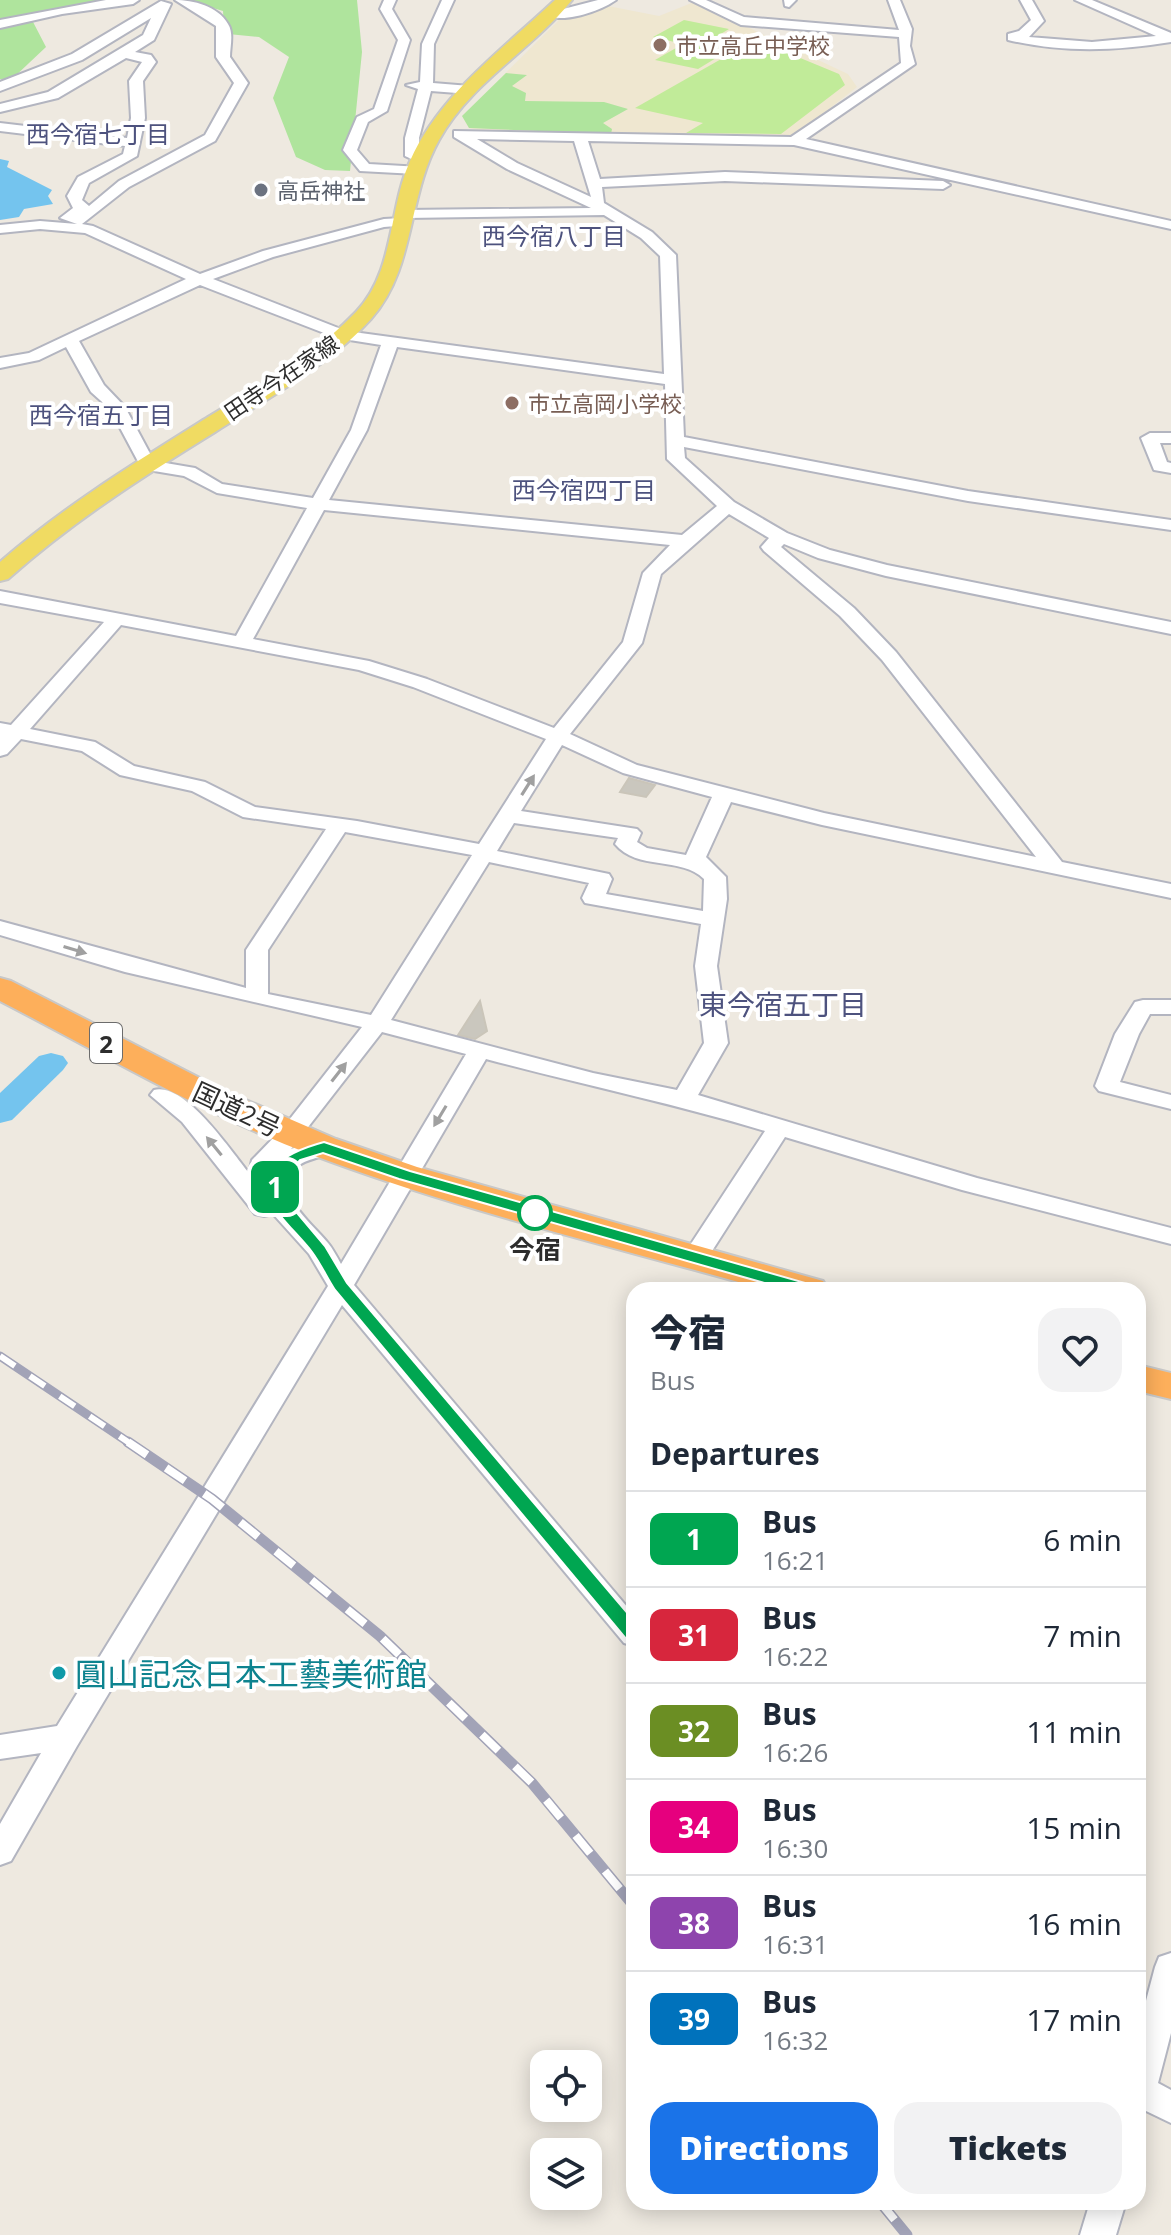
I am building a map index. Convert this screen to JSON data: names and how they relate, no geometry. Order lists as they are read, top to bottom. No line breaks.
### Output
{"streets":{"highway":["2","国道2号"],"main road":["田寺今在家線"]},"districts":["西今宿七丁目","西今宿八丁目","西今宿五丁目","西今宿四丁目","東今宿五丁目"],"places":["市立高丘中学校","高岳神社","市立高岡小学校","今宿","圓山記念日本工藝美術館"],"lines":["bus line 1"],"page":{"on_map":"1","heading":[["今宿","Bus"],"Departures"],"list":[{"mark":"1","name":"Bus","note":"16:21","value":"6 min"},{"mark":"31","name":"Bus","note":"16:22","value":"7 min"},{"mark":"32","name":"Bus","note":"16:26","value":"11 min"},{"mark":"34","name":"Bus","note":"16:30","value":"15 min"},{"mark":"38","name":"Bus","note":"16:31","value":"16 min"},{"mark":"39","name":"Bus","note":"16:32","value":"17 min"}],"buttons":["Directions","Tickets"]}}
